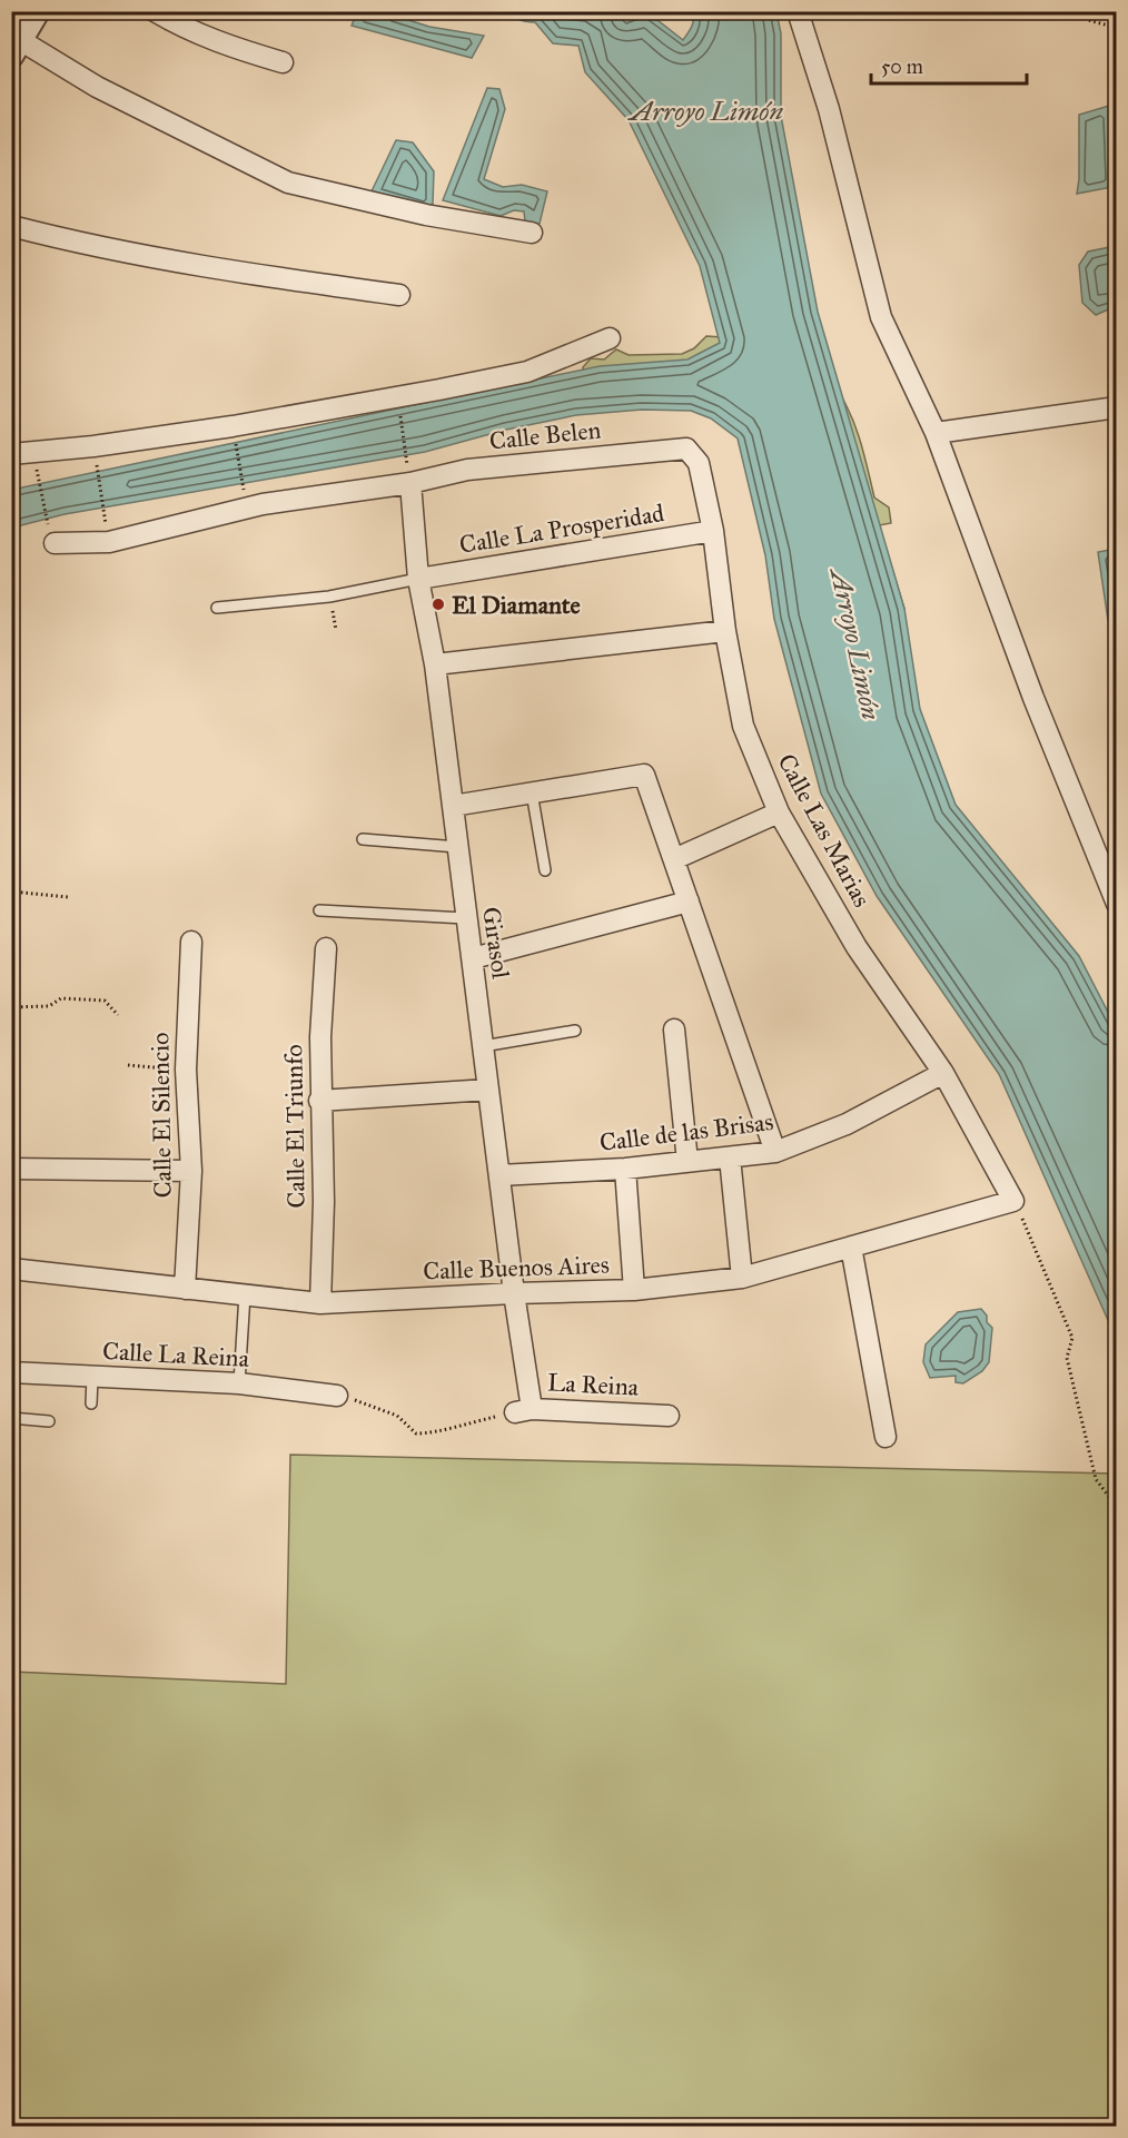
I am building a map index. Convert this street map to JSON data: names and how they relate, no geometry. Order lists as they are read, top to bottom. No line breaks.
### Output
{"streets":{"street":["Calle Belen","Calle La Prosperidad","Calle Las Marias","Girasol","Calle El Silencio","Calle El Triunfo","Calle de las Brisas","Calle Buenos Aires","Calle La Reina","La Reina"]},"crossings":[["Calle Belen","Calle Las Marias"],["Calle Belen","Girasol"],["Calle La Prosperidad","Calle Las Marias"],["Calle La Prosperidad","Girasol"],["Calle Las Marias","Calle de las Brisas"],["Calle Las Marias","Calle Buenos Aires"],["Girasol","Calle de las Brisas"],["Girasol","Calle Buenos Aires"],["Girasol","La Reina"],["Calle El Silencio","Calle Buenos Aires"],["Calle El Triunfo","Calle Buenos Aires"]],"water":["Arroyo Limón"],"places":["El Diamante"],"scale_bar":"50 m"}
